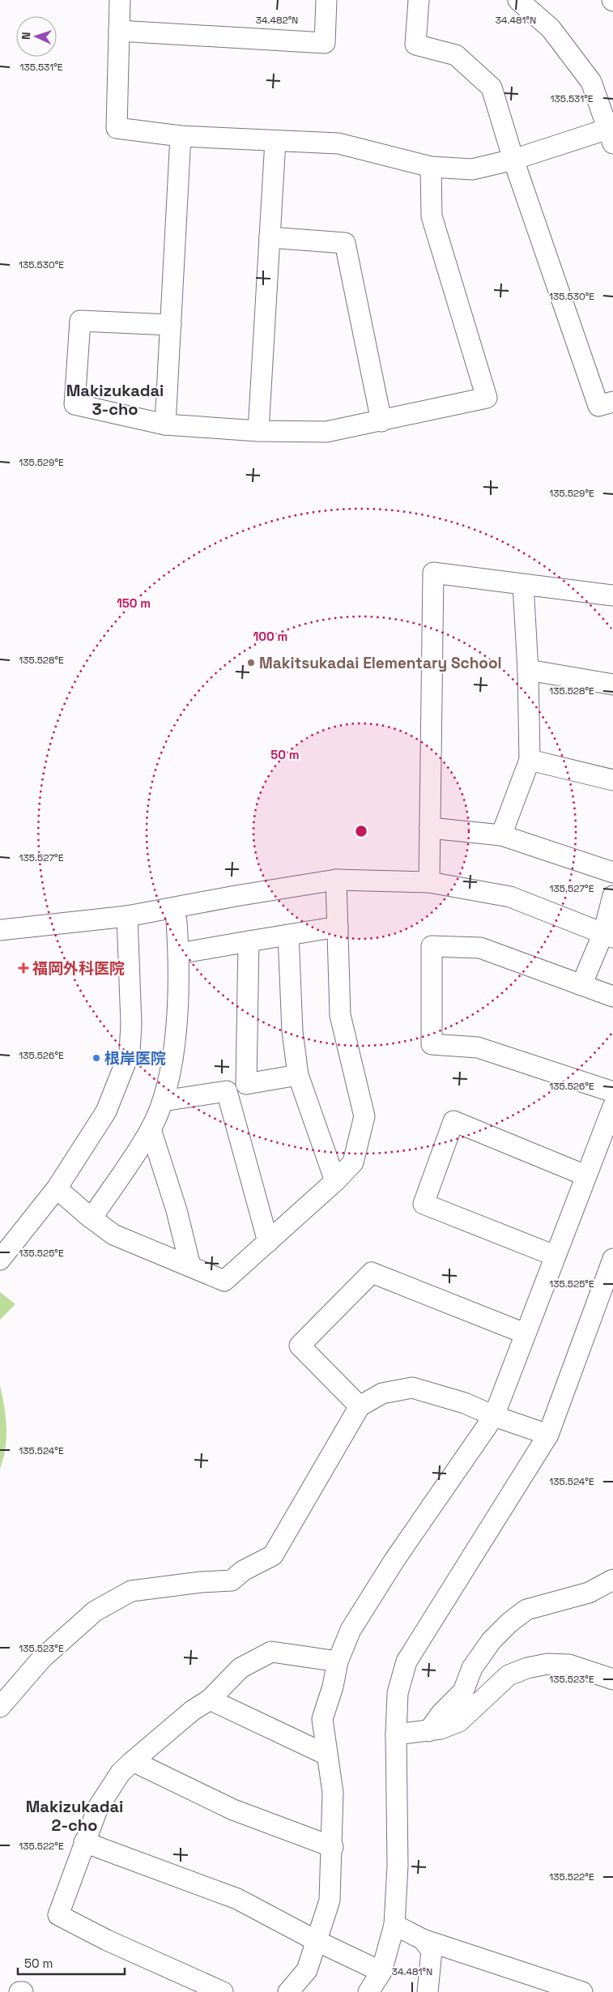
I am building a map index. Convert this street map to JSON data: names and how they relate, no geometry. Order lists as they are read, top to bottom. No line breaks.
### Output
{"districts":["Makizukadai 3-cho","Makizukadai 2-cho"],"places":{"other":["Makitsukadai Elementary School","根岸医院"],"health":["福岡外科医院"]},"scale_bar":"50 m","north":"left","coordinates":["34.482°N","34.481°N","135.531°E","135.530°E","135.529°E","135.528°E","135.527°E","135.526°E","135.525°E","135.524°E","135.523°E","135.522°E"],"rings":["150 m","100 m","50 m"]}
